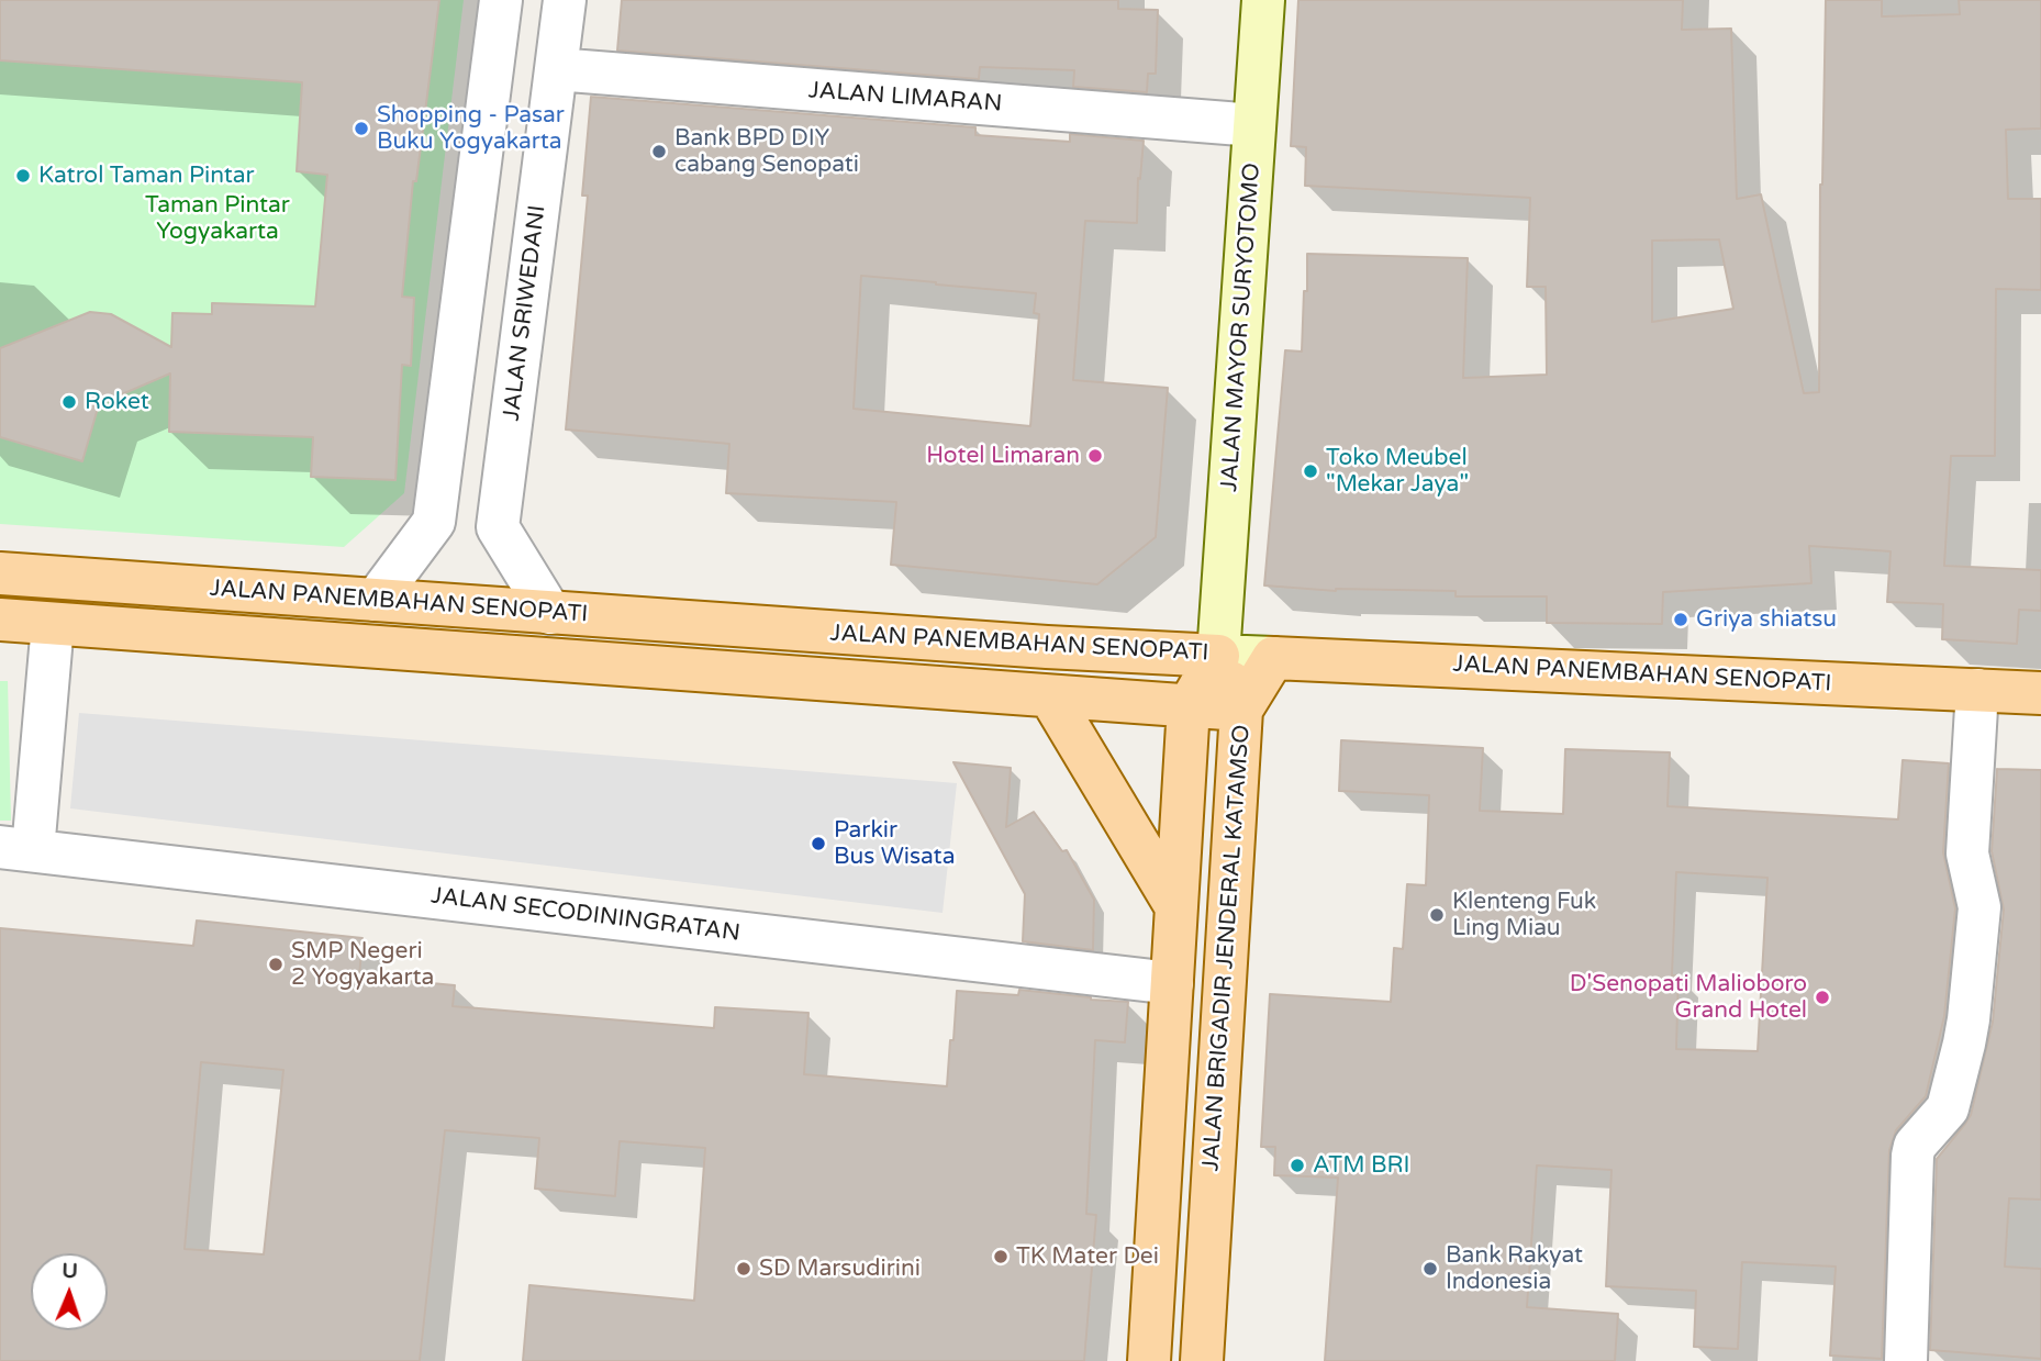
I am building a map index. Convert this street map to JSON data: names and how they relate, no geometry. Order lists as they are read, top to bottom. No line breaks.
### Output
{"streets":{"main road":["JALAN MAYOR SURYOTOMO","JALAN PANEMBAHAN SENOPATI","JALAN BRIGADIR JENDERAL KATAMSO"],"street":["JALAN LIMARAN","JALAN SRIWEDANI","JALAN SECODININGRATAN"]},"crossings":[["JALAN LIMARAN","JALAN SRIWEDANI"],["JALAN LIMARAN","JALAN MAYOR SURYOTOMO"],["JALAN MAYOR SURYOTOMO","JALAN PANEMBAHAN SENOPATI"],["JALAN MAYOR SURYOTOMO","JALAN BRIGADIR JENDERAL KATAMSO"],["JALAN PANEMBAHAN SENOPATI","JALAN BRIGADIR JENDERAL KATAMSO"]],"parks":["Taman Pintar Yogyakarta"],"places":["Shopping - Pasar Buku Yogyakarta","Bank BPD DIY cabang Senopati","Katrol Taman Pintar","Roket","Hotel Limaran","Toko Meubel \"Mekar Jaya\"","Griya shiatsu","Parkir Bus Wisata","Klenteng Fuk Ling Miau","SMP Negeri 2 Yogyakarta","D'Senopati Malioboro Grand Hotel","ATM BRI","TK Mater Dei","SD Marsudirini","Bank Rakyat Indonesia"],"north":"top"}
